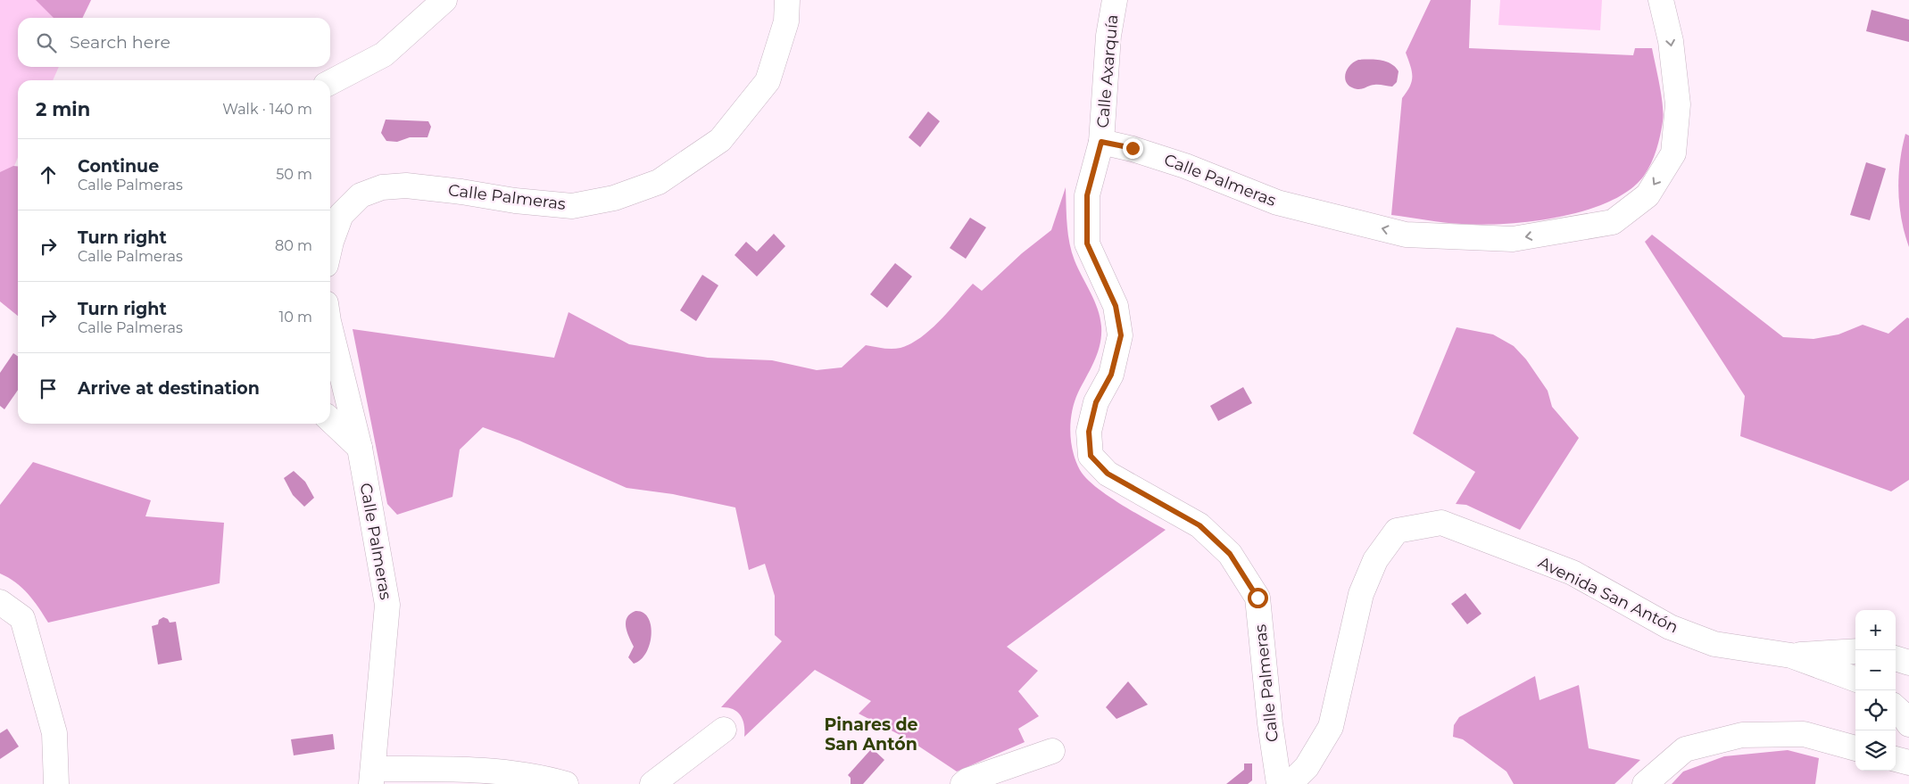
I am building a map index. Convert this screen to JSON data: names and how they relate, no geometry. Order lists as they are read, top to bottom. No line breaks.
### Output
{"streets":{"street":["Calle Axarquía","Calle Palmeras","Avenida San Antón"]},"crossings":[["Calle Axarquía","Calle Palmeras"]],"districts":["Pinares de San Antón"],"page":{"search":"Search here","heading":["2 min","Walk · 140 m"],"list":[["Continue","Calle Palmeras","50 m"],["Turn right","Calle Palmeras","80 m"],["Turn right","Calle Palmeras","10 m"],"Arrive at destination"],"map_buttons":["+","−"]}}
